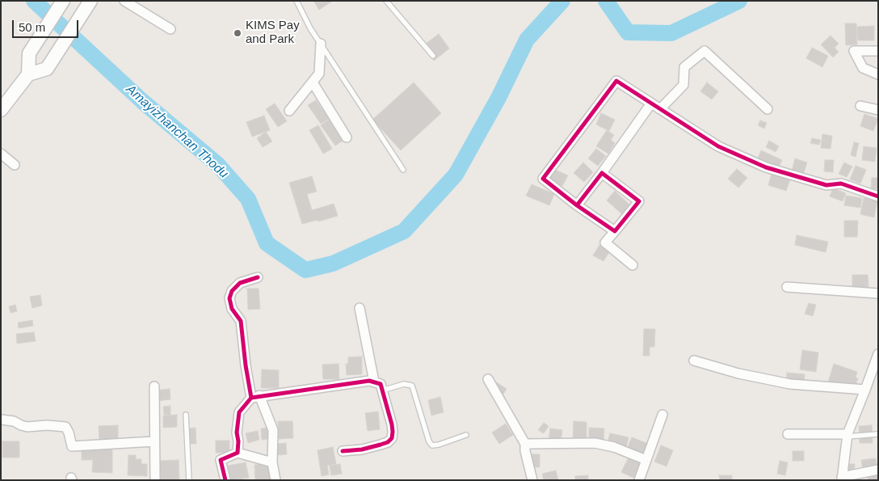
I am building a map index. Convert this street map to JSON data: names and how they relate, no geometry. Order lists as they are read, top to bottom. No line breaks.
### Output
{"water":["Amayizhanchan Thodu"],"places":["KIMS Pay and Park"],"scale_bar":"50 m"}
